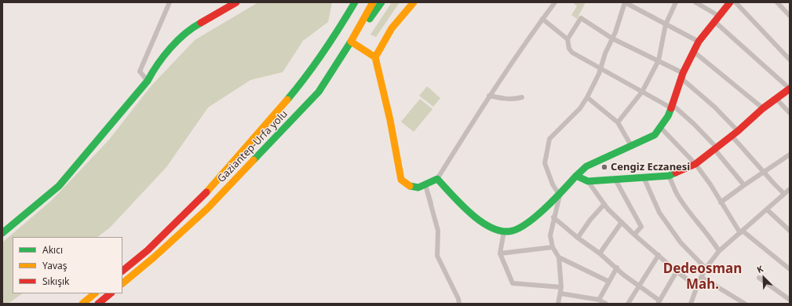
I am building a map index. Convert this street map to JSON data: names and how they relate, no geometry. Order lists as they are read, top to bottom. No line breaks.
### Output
{"streets":{"main road":["Gaziantep-Urfa yolu"]},"districts":["Dedeosman Mah."],"places":["Cengiz Eczanesi"],"legend":["Akıcı","Yavaş","Sıkışık"],"north":"top left"}
